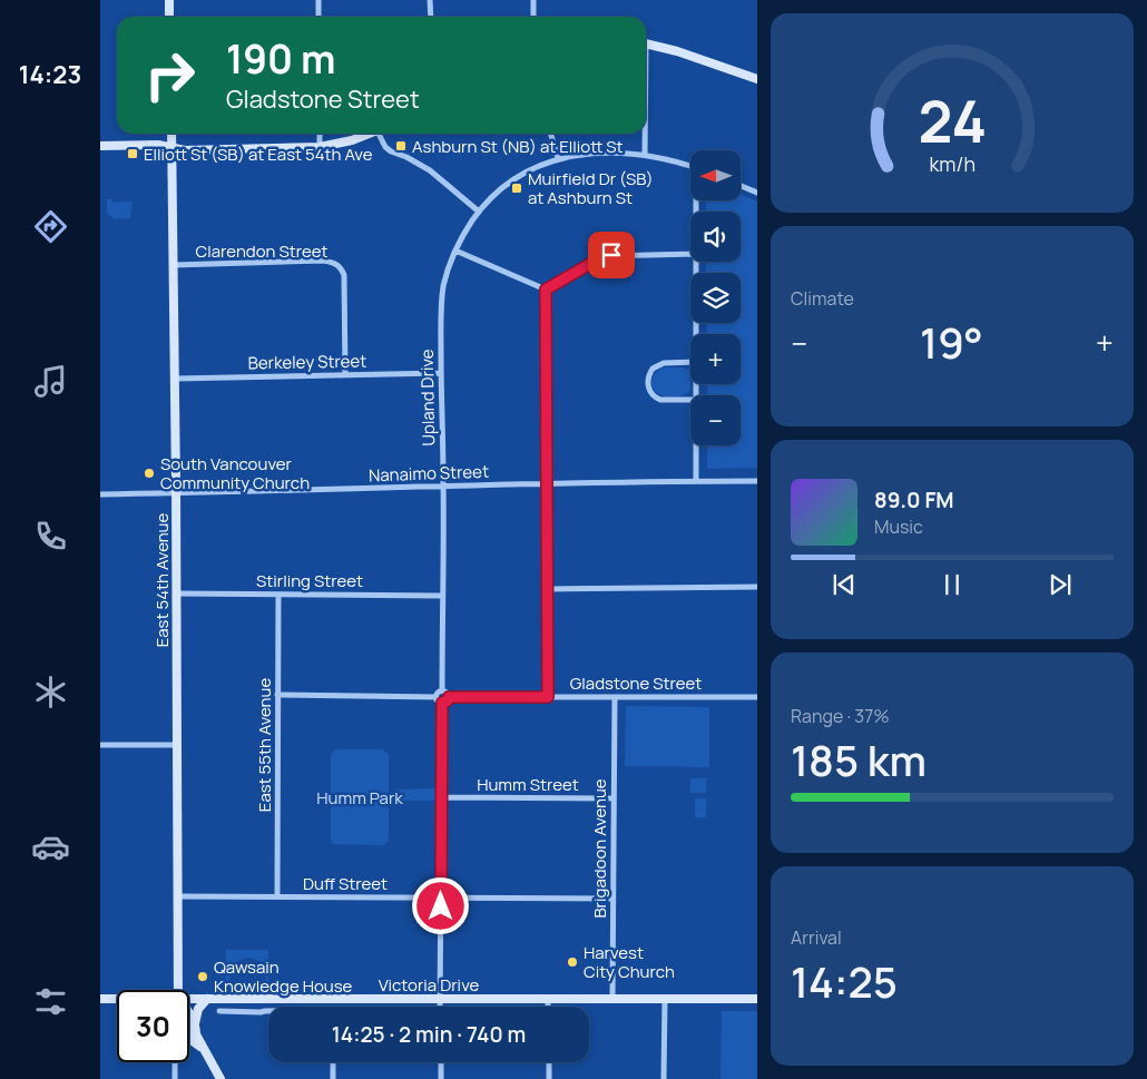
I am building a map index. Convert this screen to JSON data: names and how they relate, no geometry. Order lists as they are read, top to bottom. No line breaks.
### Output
{"streets":{"street":["Clarendon Street","Berkeley Street","Upland Drive","Nanaimo Street","East 54th Avenue","Stirling Street","Gladstone Street","East 55th Avenue","Humm Street","Brigadoon Avenue","Duff Street","Victoria Drive"]},"crossings":[["Clarendon Street","Berkeley Street"],["Clarendon Street","East 54th Avenue"],["Berkeley Street","Upland Drive"],["Berkeley Street","East 54th Avenue"],["Upland Drive","Nanaimo Street"],["Upland Drive","Stirling Street"],["Upland Drive","Gladstone Street"],["Nanaimo Street","East 54th Avenue"],["East 54th Avenue","Stirling Street"],["East 54th Avenue","Duff Street"],["Stirling Street","East 55th Avenue"],["Gladstone Street","Brigadoon Avenue"],["East 55th Avenue","Duff Street"],["Humm Street","Brigadoon Avenue"],["Brigadoon Avenue","Duff Street"],["Brigadoon Avenue","Victoria Drive"]],"parks":["Humm Park"],"places":{"transit":["Ashburn St (NB) at Elliott St","Elliott St (SB) at East 54th Ave","Muirfield Dr (SB) at Ashburn St"],"other":["South Vancouver Community Church","Harvest City Church","Qawsain Knowledge House"]},"north":"left","page":{"tabs":"14:23","turn":["190 m","Gladstone Street"],"map_buttons":["+","−"],"tile":["Climate",["Range · 37%","185 km"],["Arrival","14:25"]],"heat":["−","19°","+"],"song":["89.0 FM","Music"],"limit":"30","trip":"14:25 · 2 min · 740 m","gauge":["24","km/h"]}}
